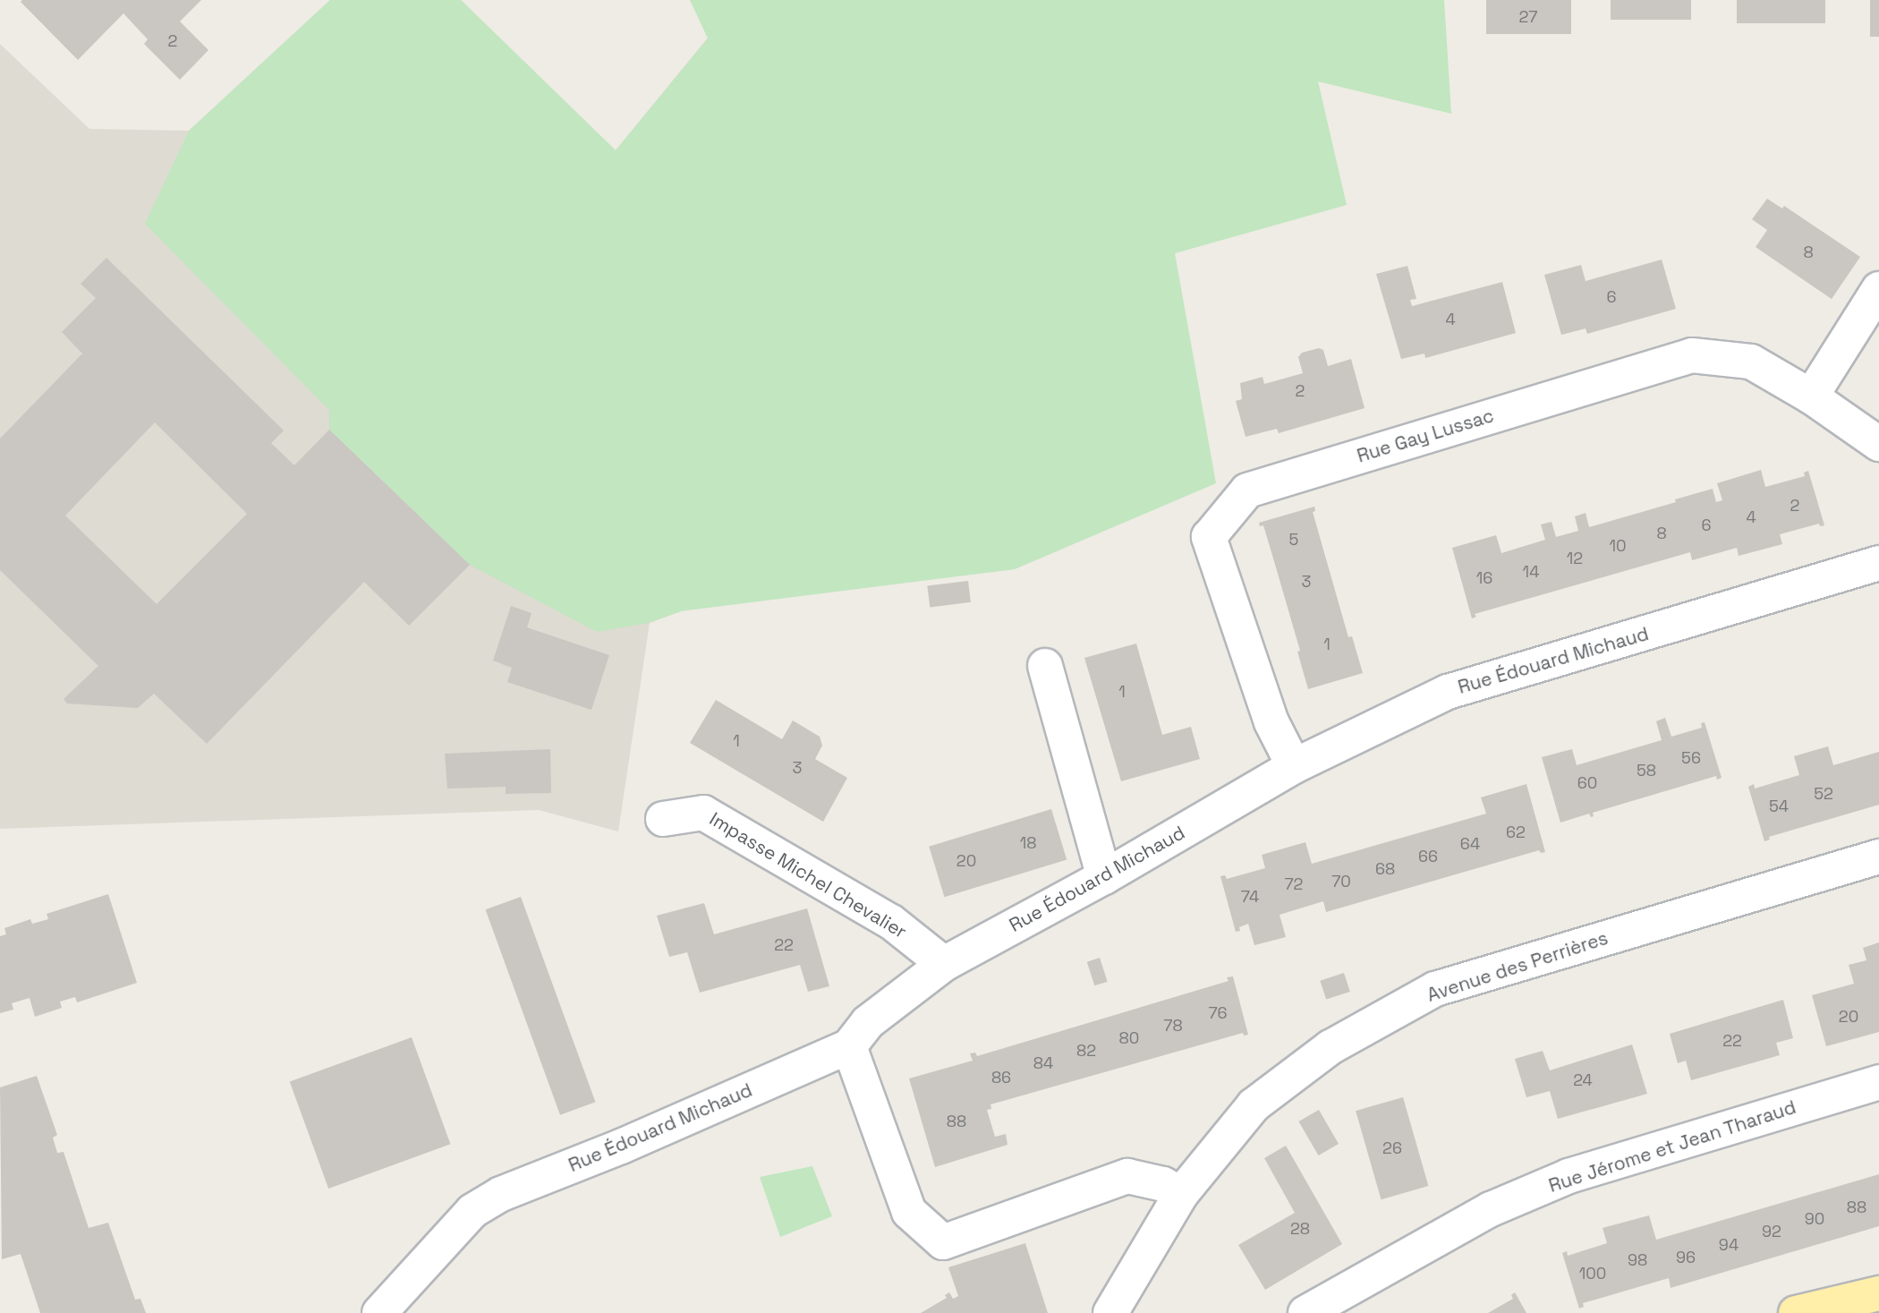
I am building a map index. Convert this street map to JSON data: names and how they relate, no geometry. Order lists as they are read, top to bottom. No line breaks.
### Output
{"streets":{"street":["Rue Gay Lussac","Rue Édouard Michaud","Impasse Michel Chevalier","Avenue des Perrières","Rue Jérome et Jean Tharaud"]},"crossings":[["Rue Gay Lussac","Rue Édouard Michaud"],["Rue Édouard Michaud","Impasse Michel Chevalier"]],"house_numbers":["27","2","8","6","4","2","2","4","6","8","5","10","12","14","16","3","1","1","1","56","3","58","60","52","54","62","18","64","66","20","68","70","72","74","22","76","20","78","80","22","82","84","86","24","88","26","88","90","28","92","94","96","98","100"]}
